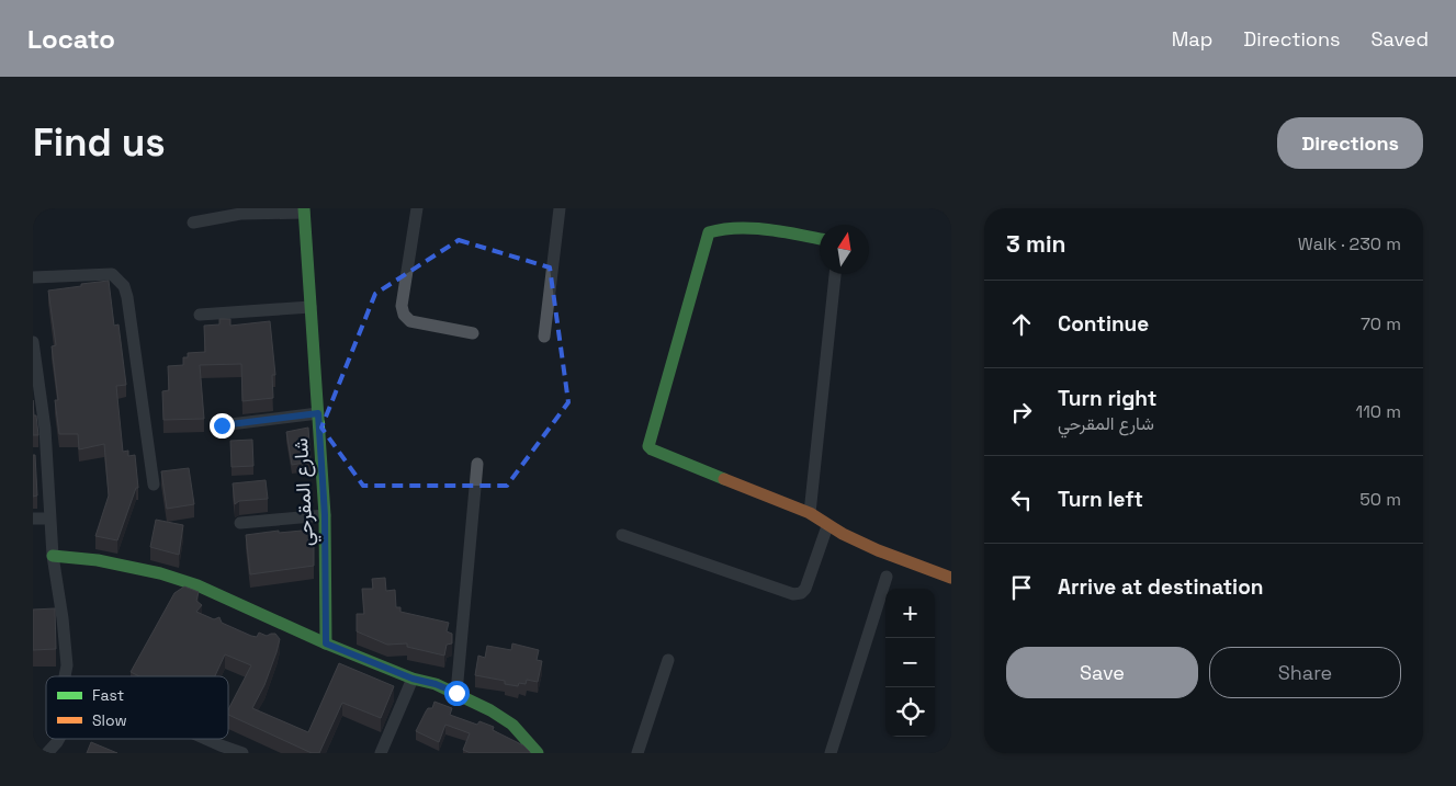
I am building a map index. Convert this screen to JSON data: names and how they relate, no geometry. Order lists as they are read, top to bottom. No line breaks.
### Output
{"streets":{"street":["شارع المقرحي"]},"legend":["Fast","Slow"],"north":"top","page":{"header":"Locato","nav":["Map","Directions","Saved"],"buttons":["Directions",["Save","Share"]],"title":"Find us","heading":["3 min","Walk · 230 m"],"list":[["Continue","70 m"],["Turn right","شارع المقرحي","110 m"],["Turn left","50 m"],"Arrive at destination"],"map_buttons":["+","−"]}}
